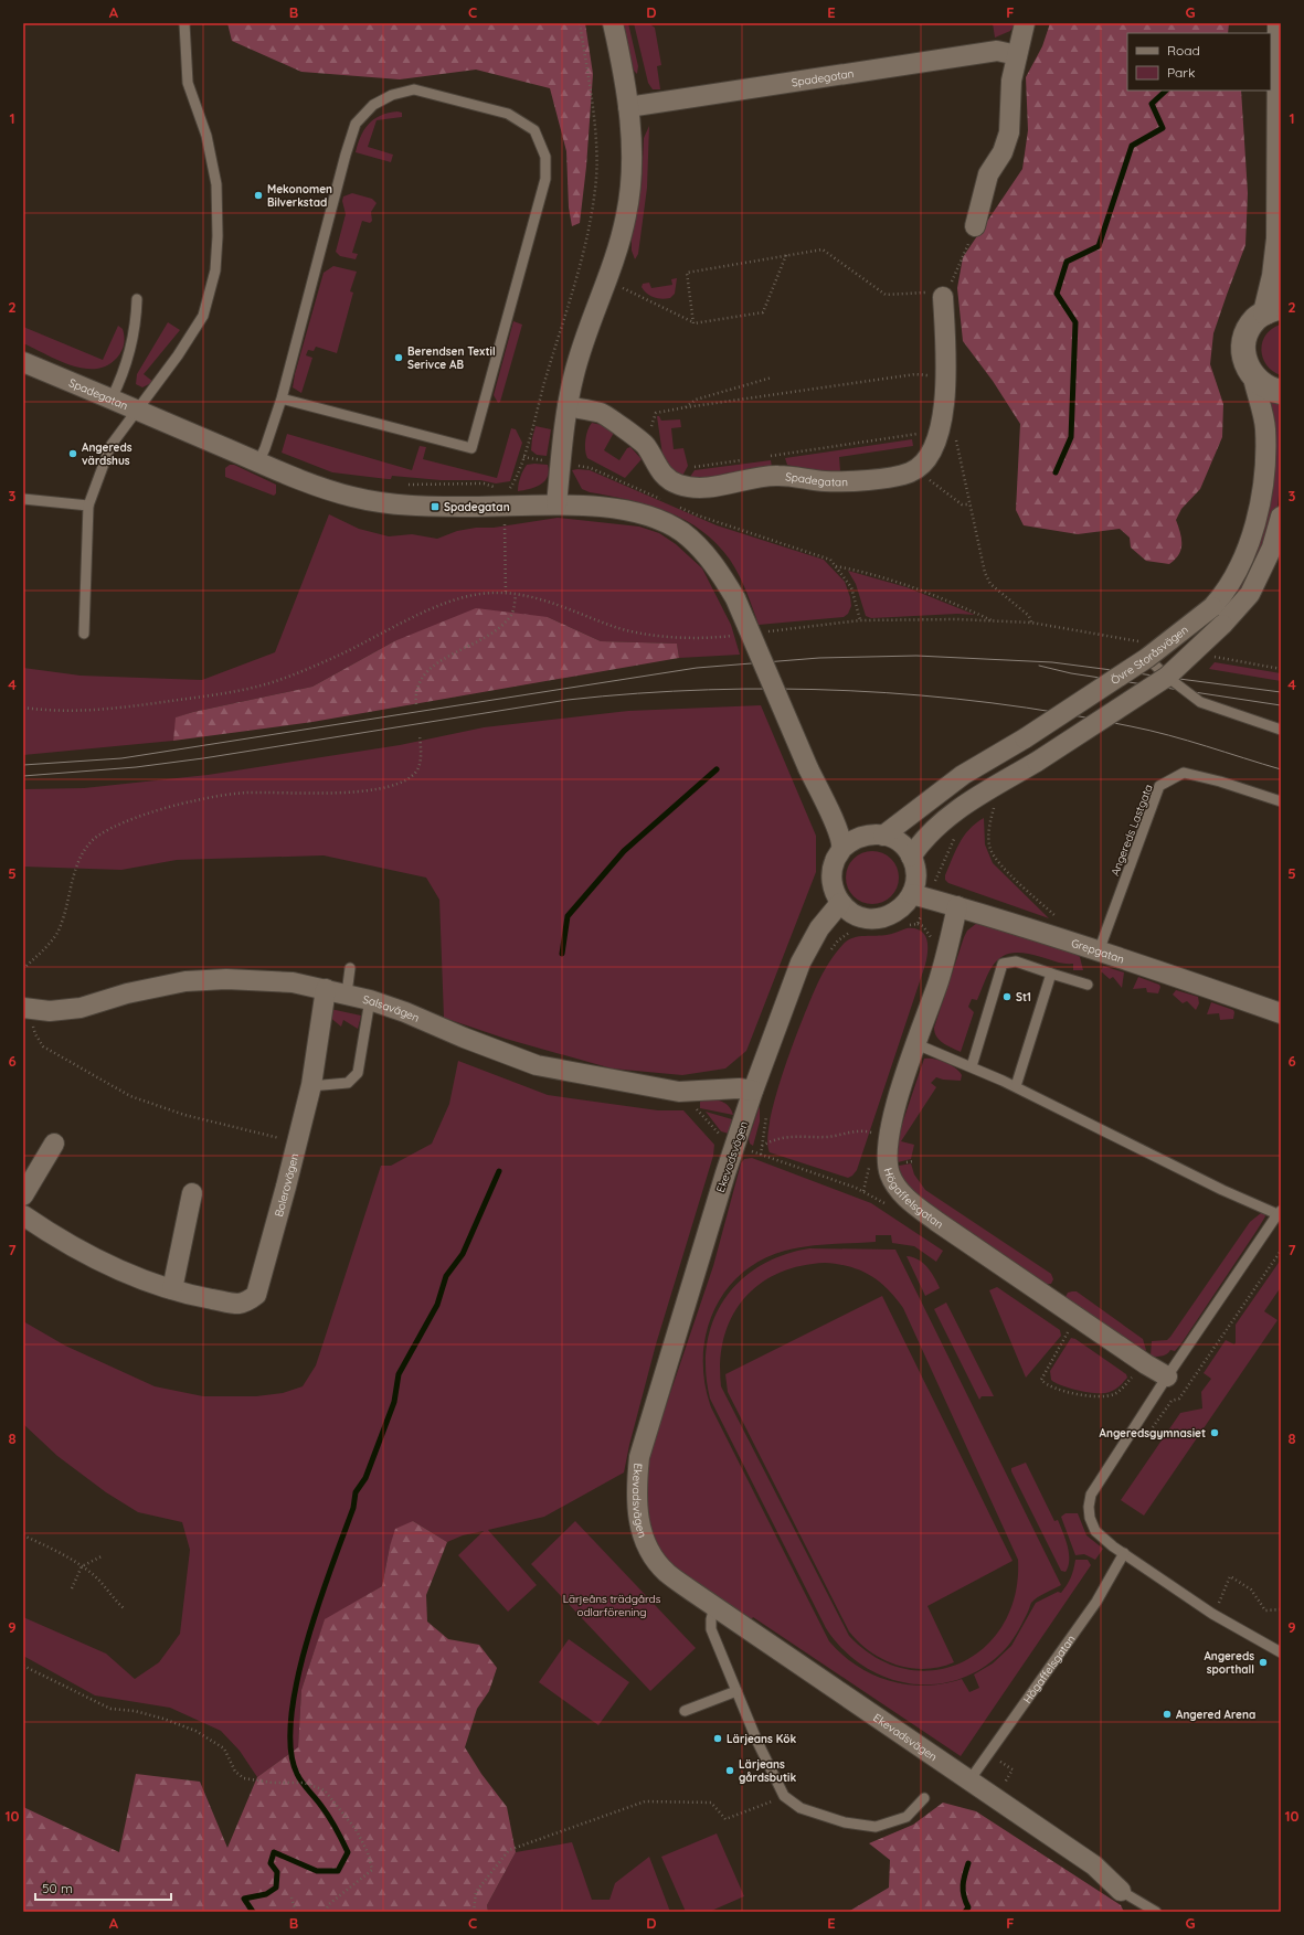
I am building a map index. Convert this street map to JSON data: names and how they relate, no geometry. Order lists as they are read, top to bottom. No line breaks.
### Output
{"streets":{"street":["Spadegatan","Övre Storåsvägen","Grepgatan","Salsavägen","Ekevadsvägen","Bolerovägen","Högaffelsgatan"],"lane":["Angereds Lastgata"]},"crossings":[["Spadegatan","Övre Storåsvägen"],["Spadegatan","Grepgatan"],["Spadegatan","Ekevadsvägen"],["Övre Storåsvägen","Grepgatan"],["Övre Storåsvägen","Ekevadsvägen"],["Angereds Lastgata","Grepgatan"],["Grepgatan","Ekevadsvägen"],["Grepgatan","Högaffelsgatan"],["Salsavägen","Ekevadsvägen"],["Salsavägen","Bolerovägen"],["Ekevadsvägen","Högaffelsgatan"]],"parks":["Lärjeåns trädgårds odlarförening"],"places":{"other":["Mekonomen Bilverkstad","Berendsen Textil Serivce AB","Angereds värdshus","St1","Angeredsgymnasiet","Angereds sporthall","Angered Arena","Lärjeans Kök","Lärjeans gårdsbutik"],"transit":["Spadegatan"]},"legend":["Road","Park"],"scale_bar":"50 m","grid":{"columns":["A","B","C","D","E","F","G"],"rows":["1","2","3","4","5","6","7","8","9","10"]}}
